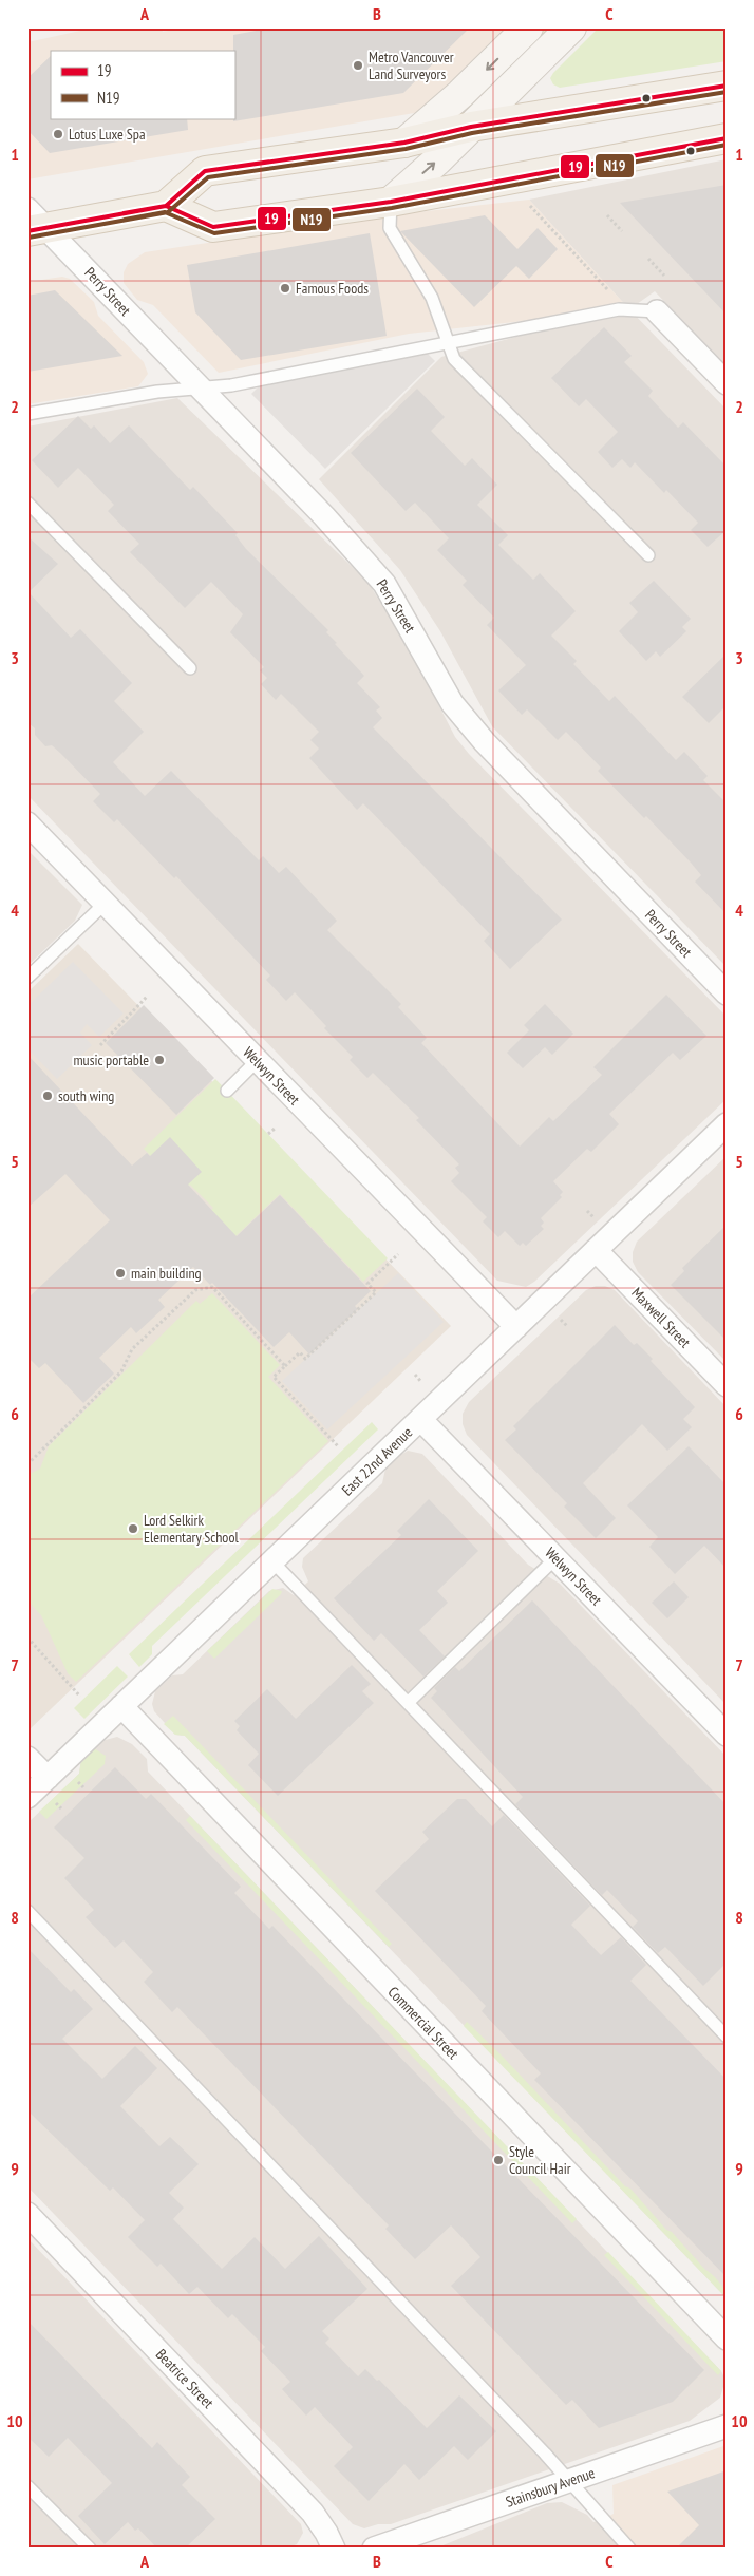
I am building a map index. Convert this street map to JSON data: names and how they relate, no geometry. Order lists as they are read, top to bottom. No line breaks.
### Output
{"streets":{"street":["Perry Street","Welwyn Street","Maxwell Street","East 22nd Avenue","Commercial Street","Beatrice Street","Stainsbury Avenue"]},"crossings":[["Welwyn Street","East 22nd Avenue"],["Maxwell Street","East 22nd Avenue"],["East 22nd Avenue","Commercial Street"]],"places":["Metro Vancouver Land Surveyors","Lotus Luxe Spa","Famous Foods","music portable","south wing","main building","Lord Selkirk Elementary School","Style Council Hair"],"lines":["transit line 19","transit line N19"],"legend":["19","N19"],"grid":{"columns":["A","B","C"],"rows":["1","2","3","4","5","6","7","8","9","10"]}}
